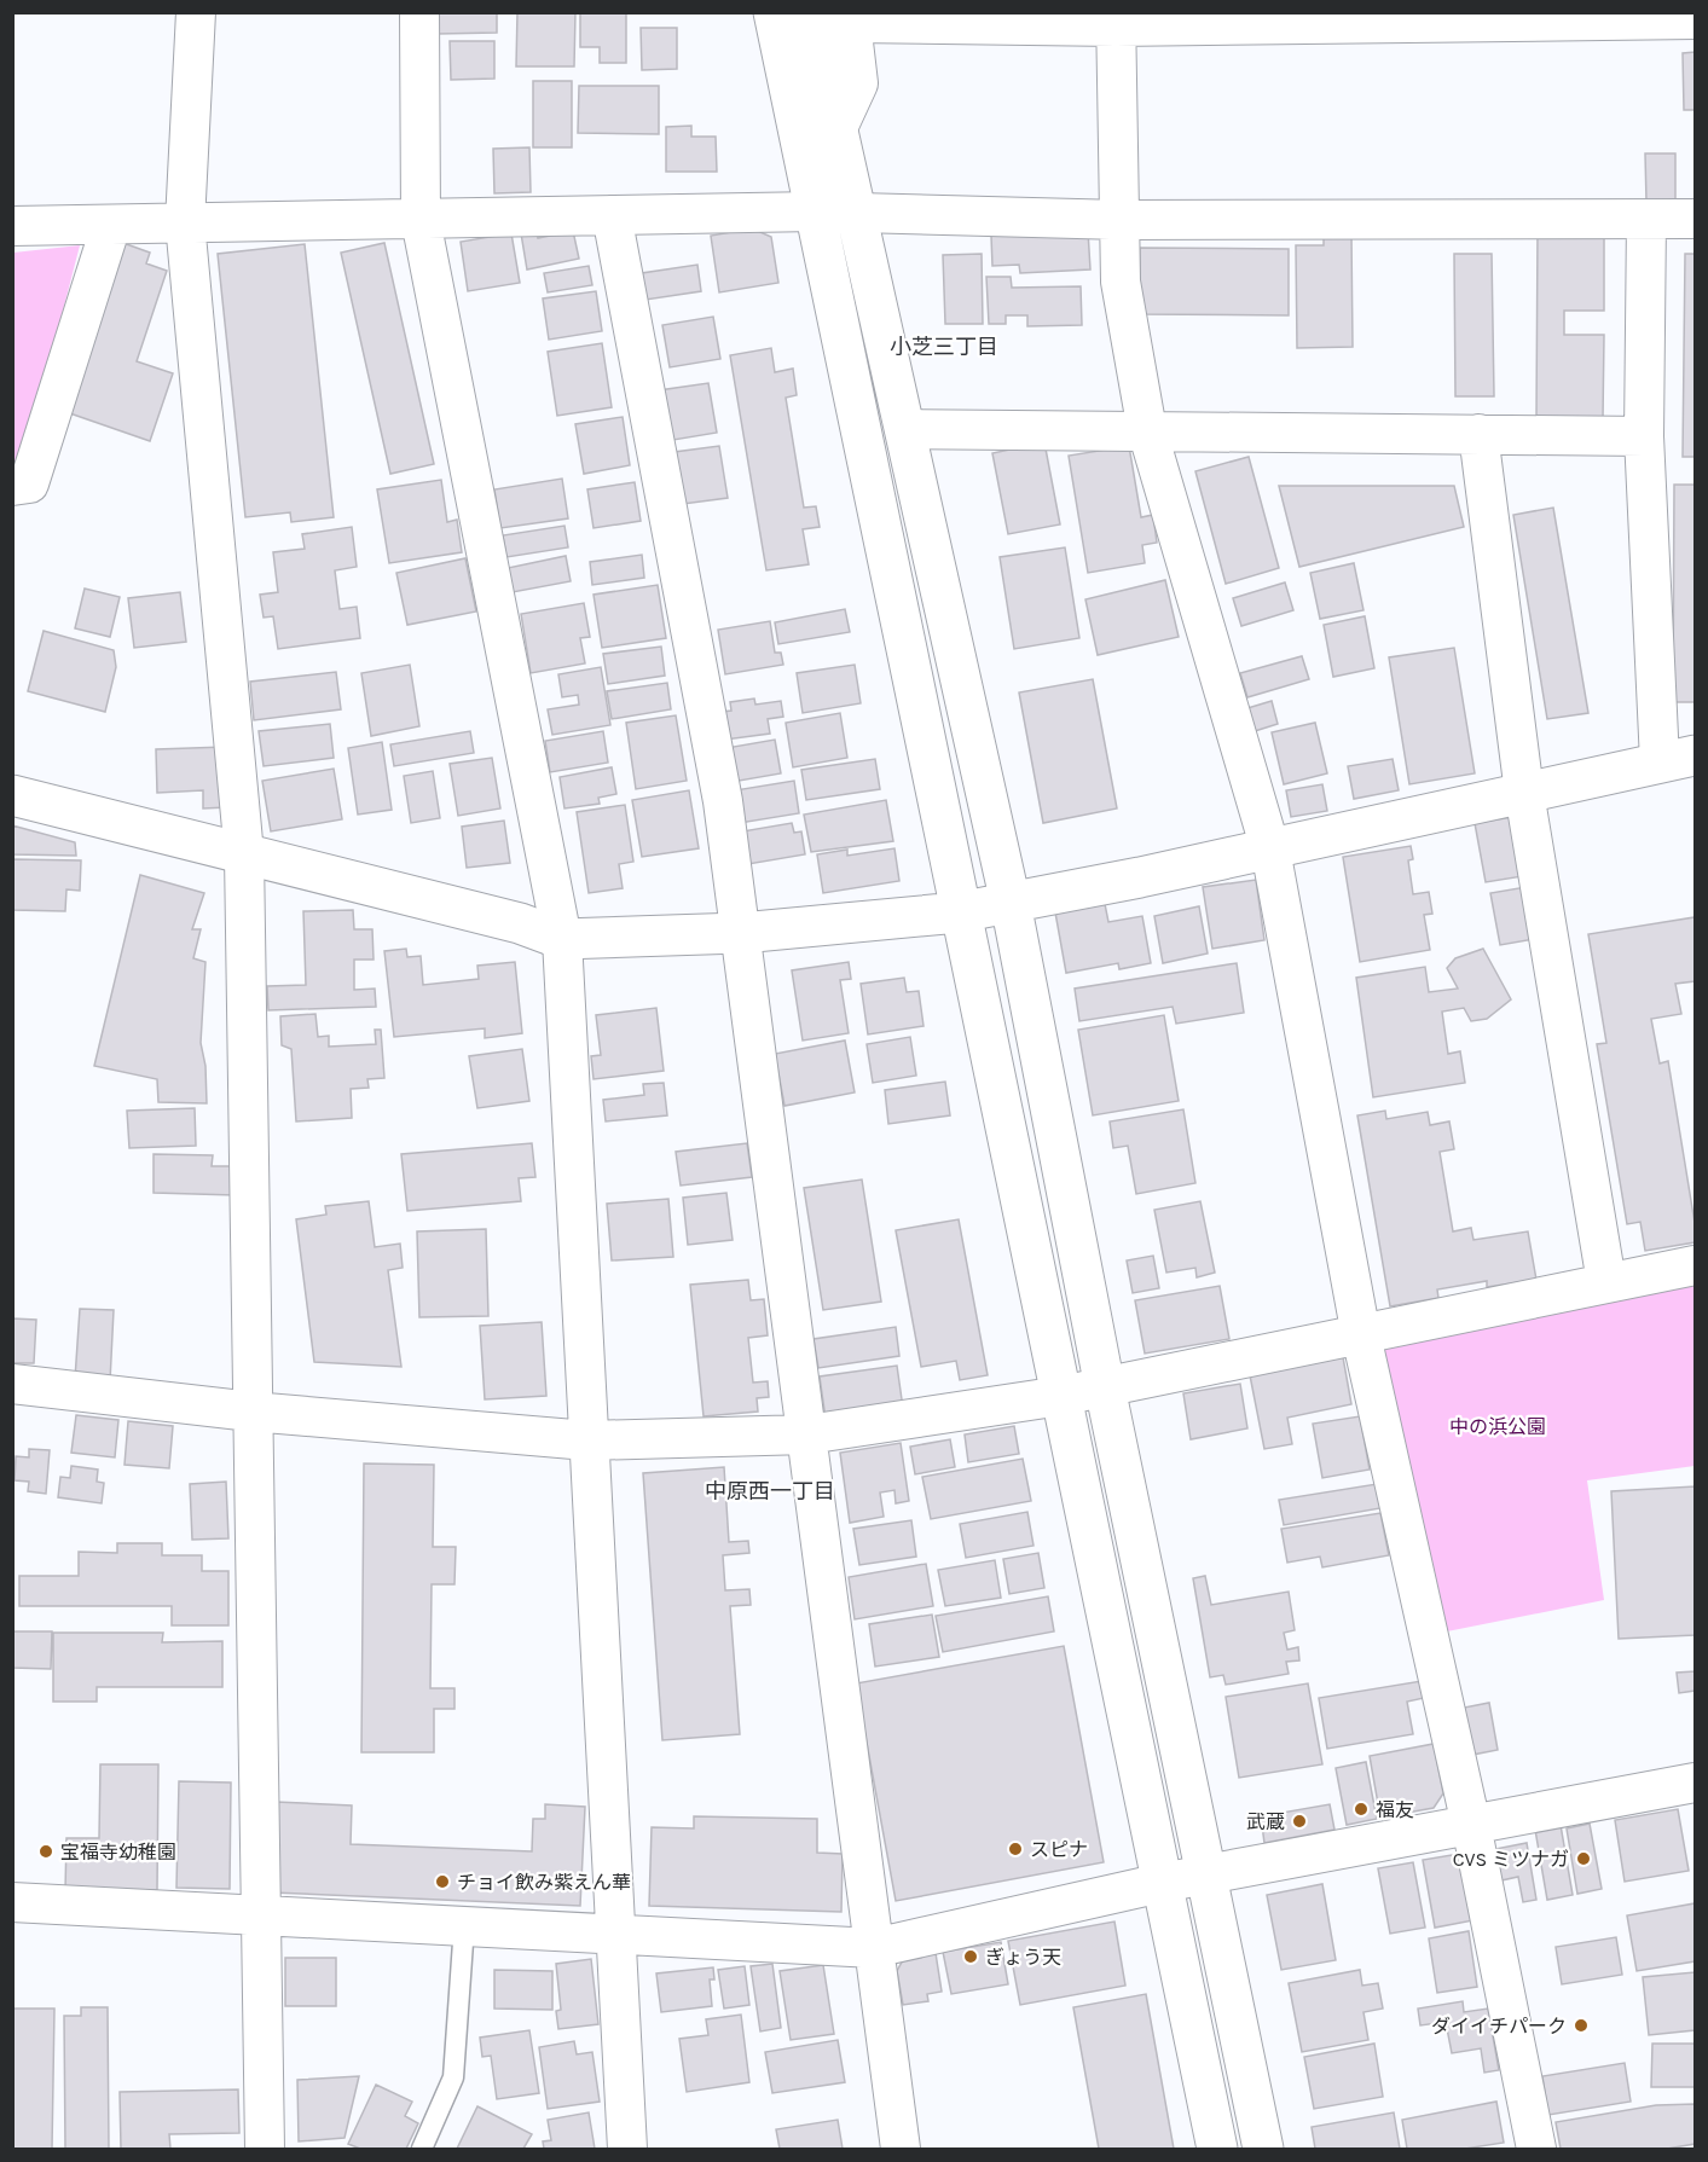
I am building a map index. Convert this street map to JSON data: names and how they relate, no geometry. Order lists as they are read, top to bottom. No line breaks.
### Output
{"districts":["小芝三丁目","中原西一丁目"],"parks":["中の浜公園"],"places":["福友","武蔵","スピナ","宝福寺幼稚園","CVS ミツナガ","チョイ飲み紫えん華","ぎょう天","ダイイチパーク"]}
